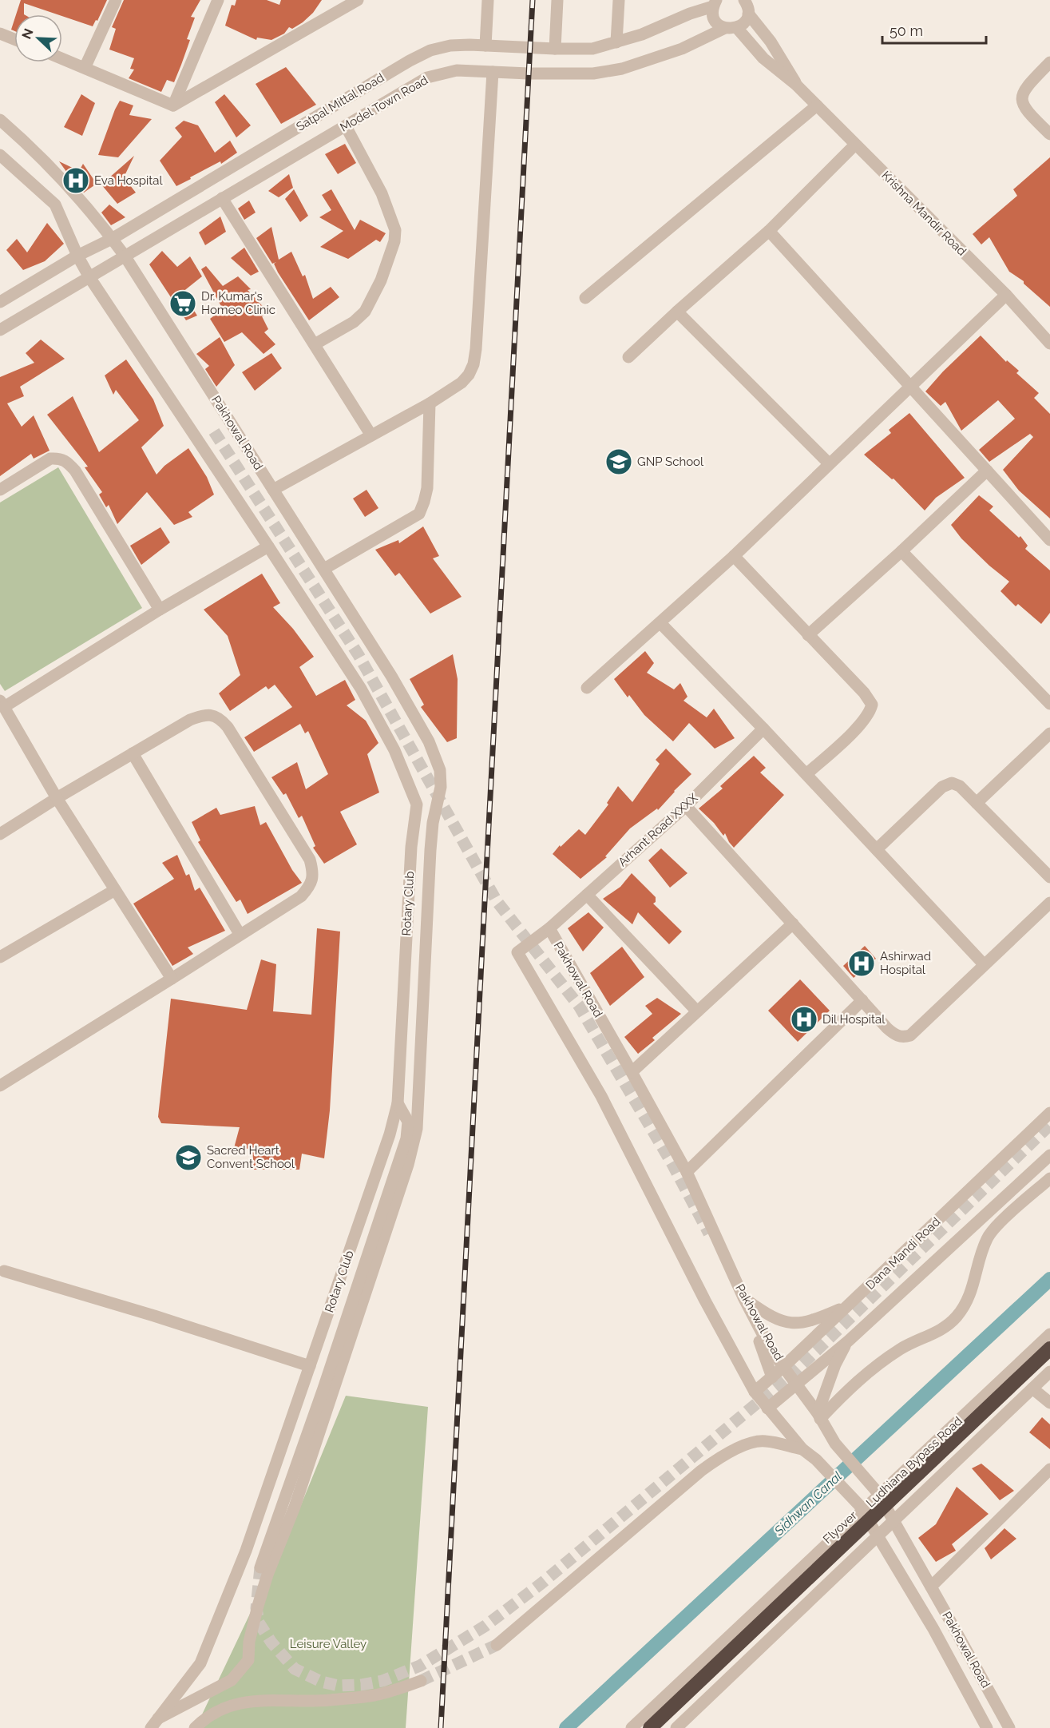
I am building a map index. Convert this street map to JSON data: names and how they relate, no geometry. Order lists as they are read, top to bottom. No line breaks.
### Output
{"streets":{"highway":["Flyover"],"street":["Satpal Mittal Road","Model Town Road","Krishna Mandir Road","Pakhowal Road","Arhant Road XXXX","Rotary Club","Dana Mandi Road","Ludhiana Bypass Road"]},"crossings":[["Satpal Mittal Road","Krishna Mandir Road"],["Satpal Mittal Road","Pakhowal Road"],["Model Town Road","Krishna Mandir Road"],["Model Town Road","Pakhowal Road"],["Pakhowal Road","Arhant Road XXXX"],["Pakhowal Road","Dana Mandi Road"],["Pakhowal Road","Ludhiana Bypass Road"]],"water":["Sidhwan Canal"],"parks":["Leisure Valley"],"places":{"hospital":["Eva Hospital","Ashirwad Hospital","Dil Hospital"],"supermarket":["Dr. Kumar's Homeo Clinic"],"school or university":["GNP School","Sacred Heart Convent School"]},"scale_bar":"50 m","north":"top left"}
